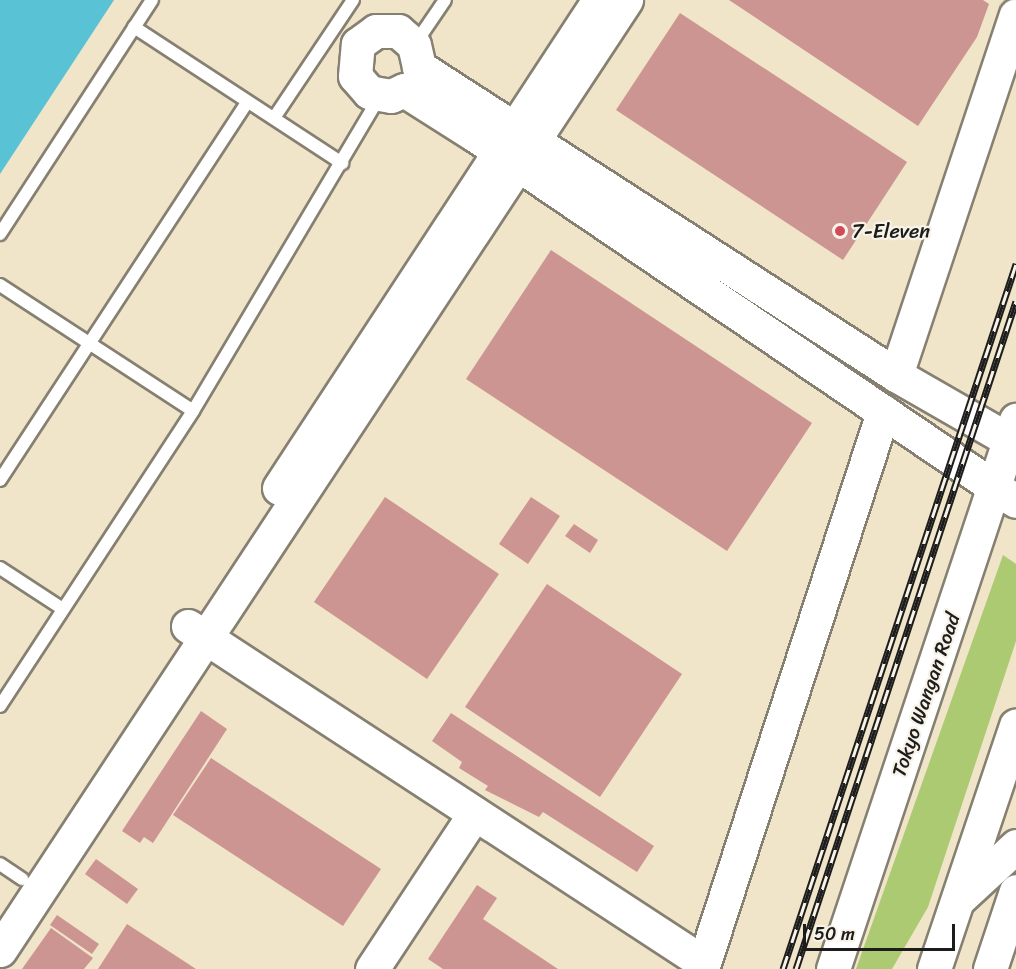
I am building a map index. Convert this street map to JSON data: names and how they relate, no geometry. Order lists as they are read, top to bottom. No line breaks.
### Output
{"streets":{"main road":["Tokyo Wangan Road"]},"places":["7-Eleven"],"scale_bar":"50 m"}
